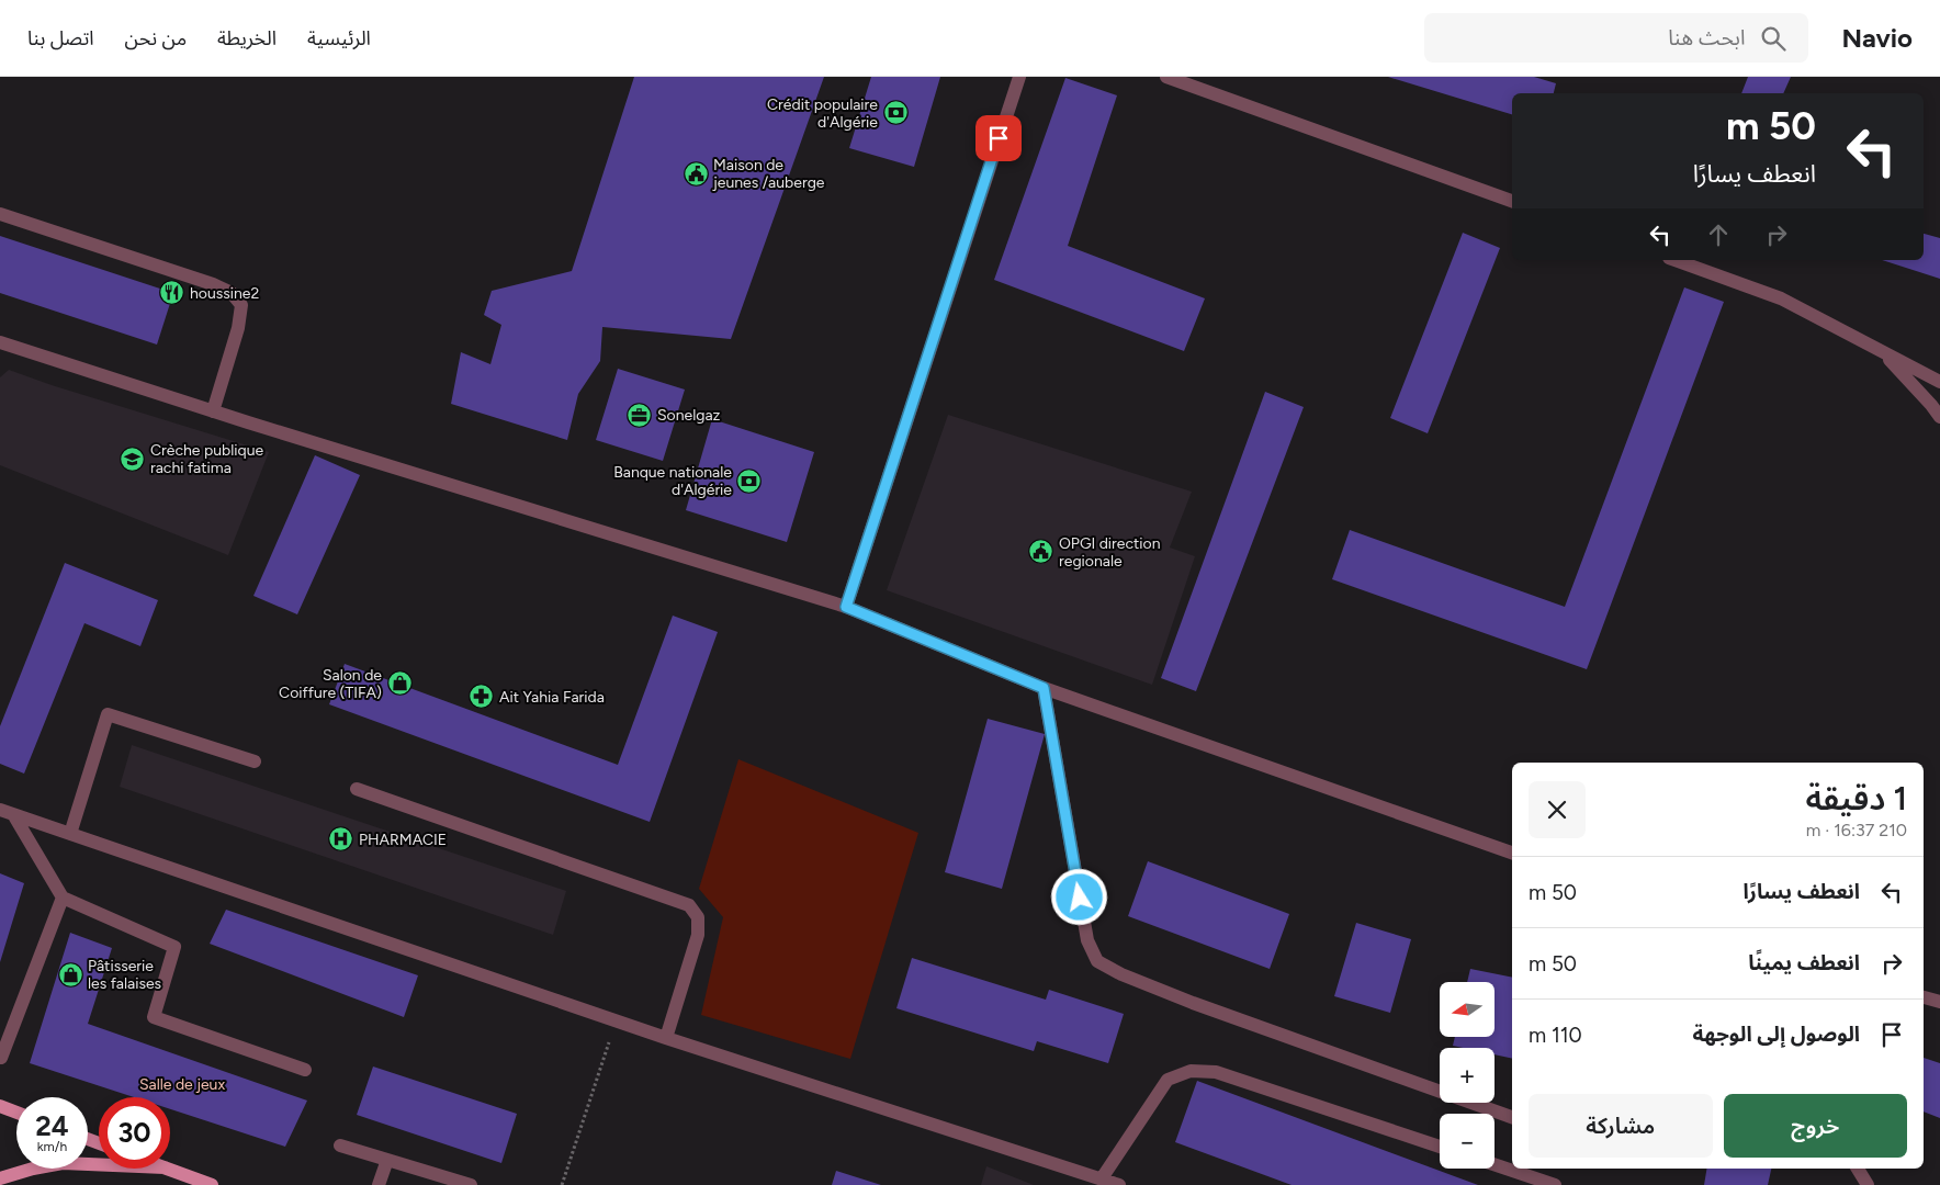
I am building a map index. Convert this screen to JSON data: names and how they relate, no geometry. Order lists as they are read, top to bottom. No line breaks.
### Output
{"parks":["Salle de jeux"],"places":{"bank":["Crédit populaire d'Algérie","Banque nationale d'Algérie"],"public building":["Maison de jeunes /auberge","OPGI direction regionale"],"restaurant":["houssine2"],"office":["Sonelgaz"],"school or university":["Crèche publique rachi fatima"],"shop":["Salon de Coiffure (TIFA)","Pâtisserie les falaises"],"pharmacy":["Ait Yahia Farida"],"hospital":["PHARMACIE"]},"north":"left","page":{"header":"Navio","search":"ابحث هنا","nav":["الرئيسية","الخريطة","من نحن","اتصل بنا"],"turn":["50 m","انعطف يسارًا"],"heading":["1 دقيقة","210 m · 16:37"],"list":[{"name":"انعطف يسارًا","value":"50 m"},{"name":"انعطف يمينًا","value":"50 m"},{"name":"الوصول إلى الوجهة","value":"110 m"}],"map_buttons":["+","−"],"buttons":["خروج","مشاركة"],"speed":"24 km/h","limit":"30"}}
